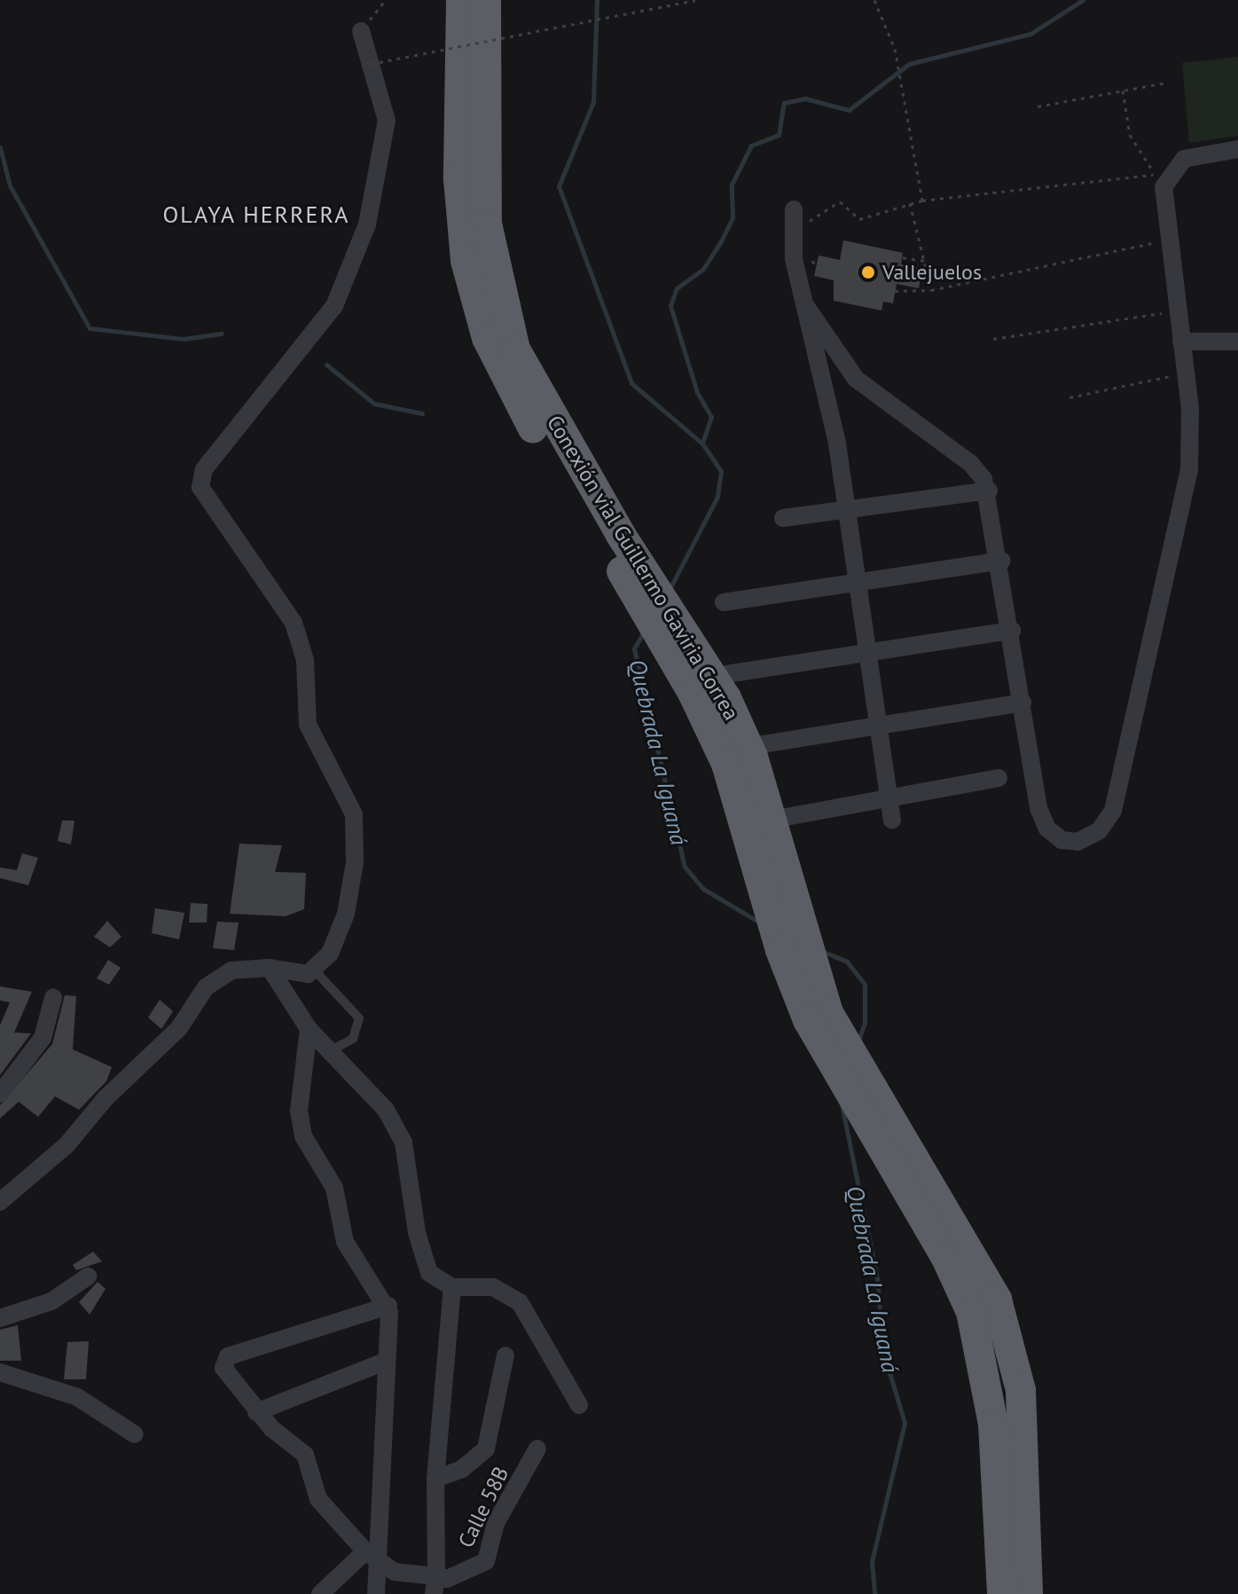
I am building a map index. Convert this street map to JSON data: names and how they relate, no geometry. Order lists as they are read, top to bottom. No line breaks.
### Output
{"streets":{"highway":["Conexión vial Guillermo Gaviria Correa"],"street":["Calle 58B"]},"districts":["OLAYA HERRERA"],"water":["Quebrada La Iguaná"],"places":["Vallejuelos"]}
